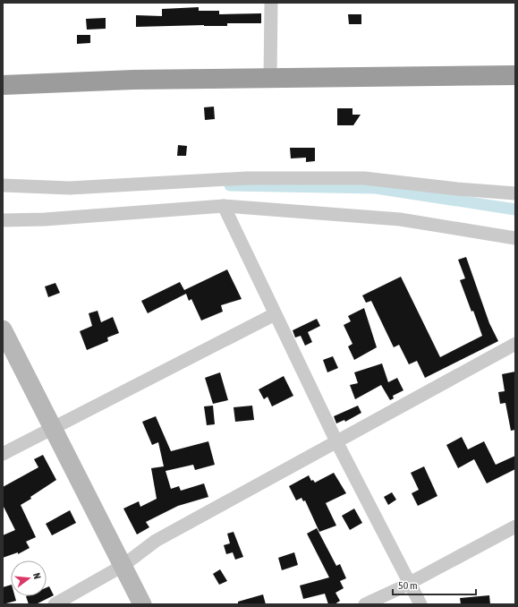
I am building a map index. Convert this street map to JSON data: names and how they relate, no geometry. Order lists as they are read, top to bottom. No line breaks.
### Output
{"scale_bar":"50 m","north":"right"}
